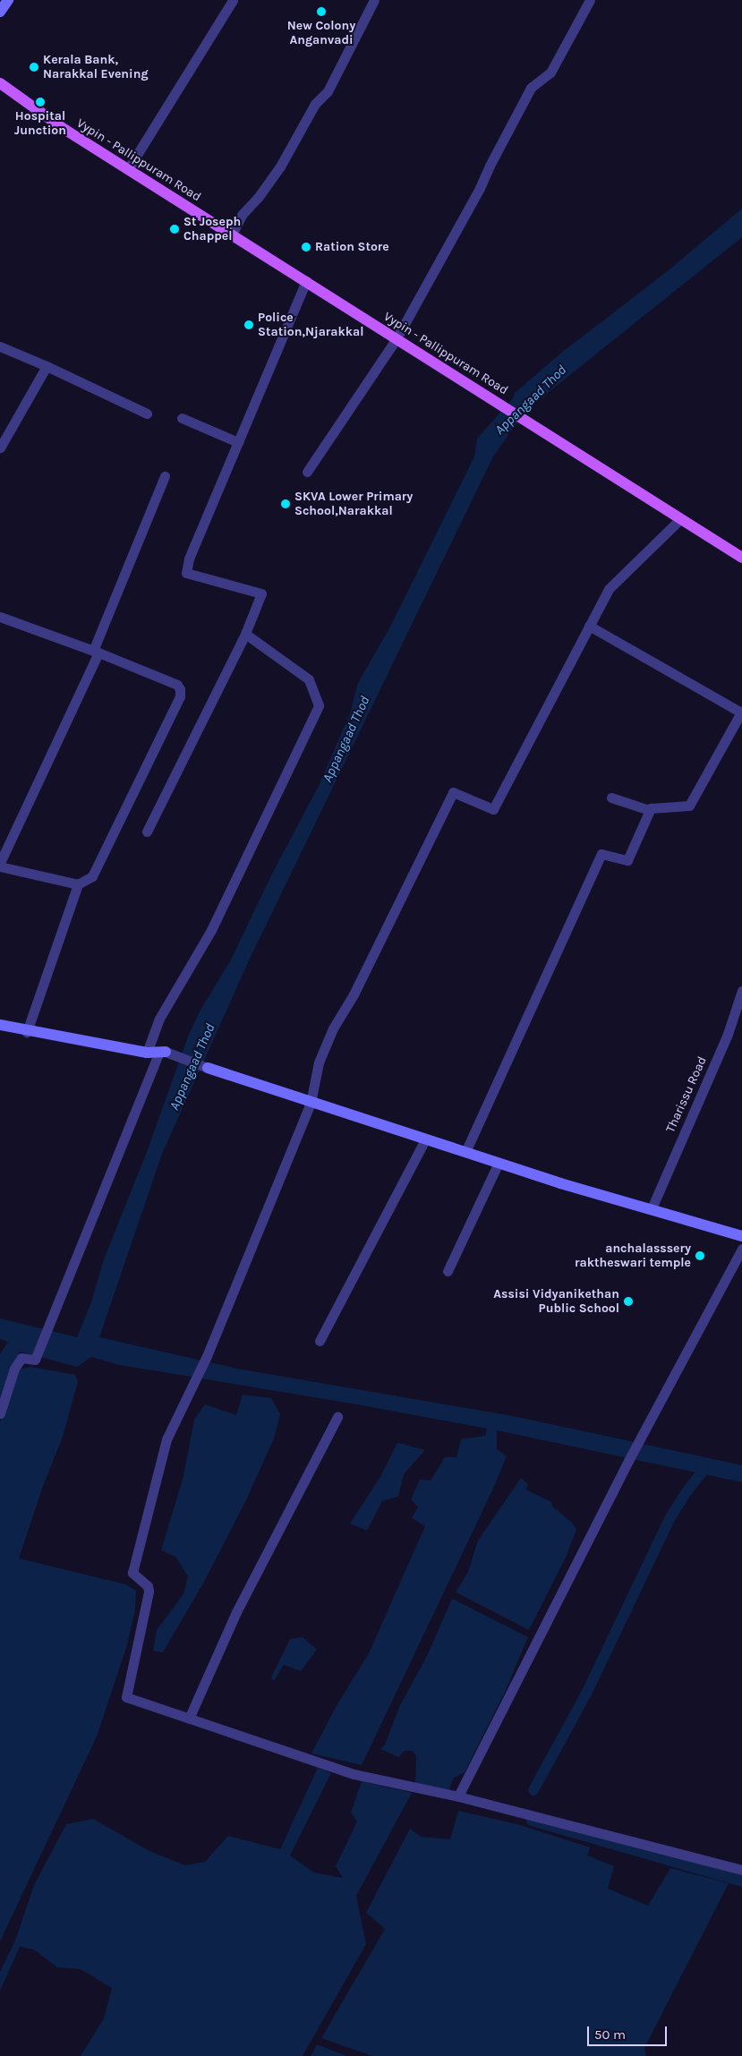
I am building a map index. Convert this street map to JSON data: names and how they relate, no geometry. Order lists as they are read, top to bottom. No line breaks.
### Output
{"streets":{"main road":["Vypin - Pallippuram Road"],"street":["Tharissu Road"]},"water":["Appangaad Thod"],"places":["New Colony Anganvadi","Kerala Bank, Narakkal Evening","Hospital Junction","St Joseph Chappel","Ration Store","Police Station,Njarakkal","SKVA Lower Primary School,Narakkal","anchalasssery raktheswari temple","Assisi Vidyanikethan Public School"],"scale_bar":"50 m"}
